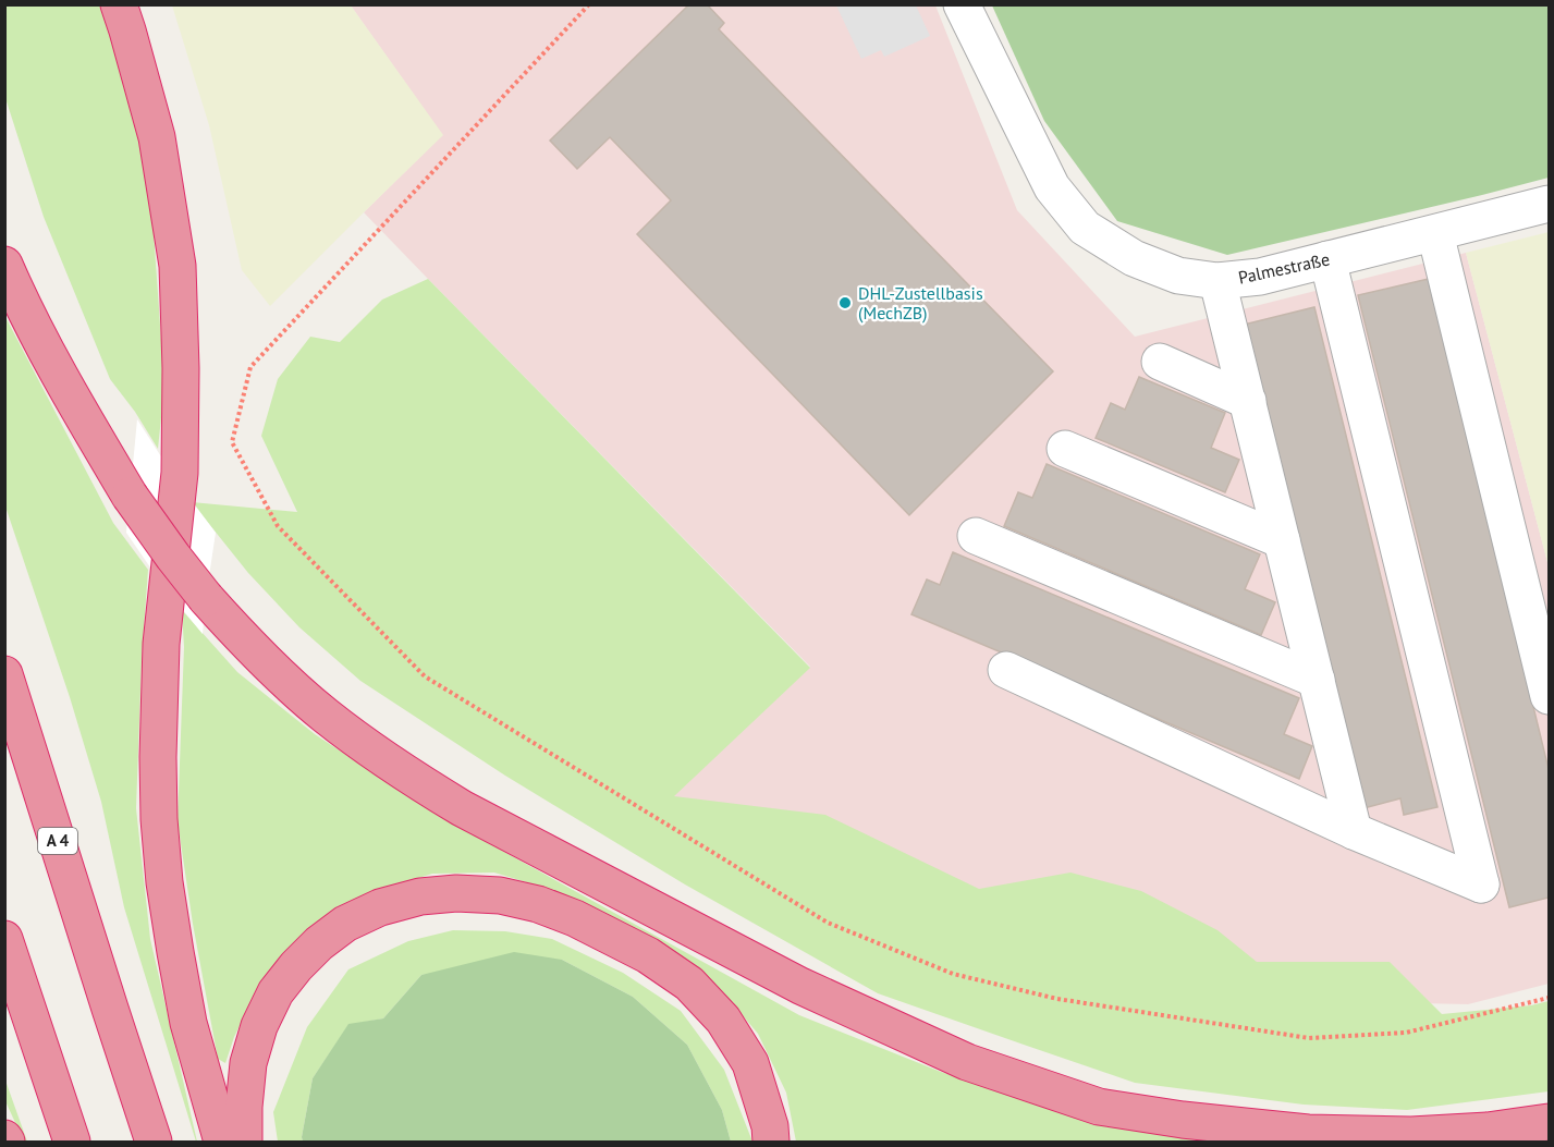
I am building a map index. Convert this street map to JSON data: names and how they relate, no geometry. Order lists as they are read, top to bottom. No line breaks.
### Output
{"streets":{"highway":["A 4"],"street":["Palmestraße"]},"places":["DHL-Zustellbasis (MechZB)"]}
